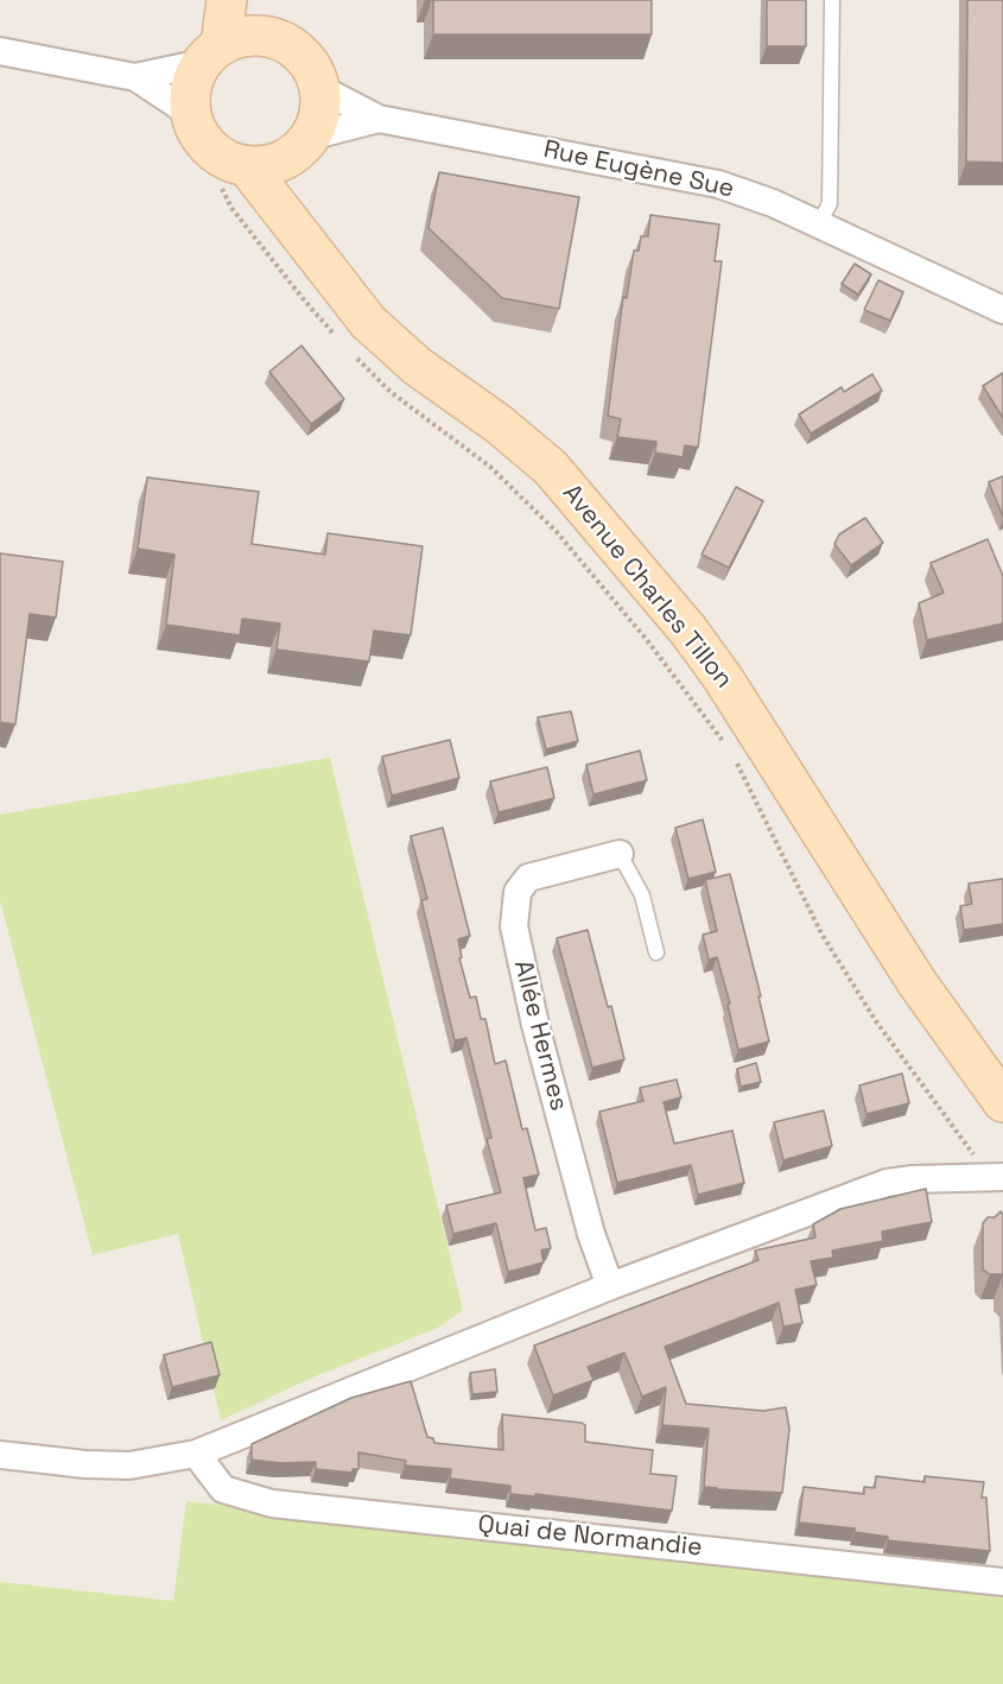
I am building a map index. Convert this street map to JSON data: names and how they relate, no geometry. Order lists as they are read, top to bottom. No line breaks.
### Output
{"streets":{"street":["Rue Eugène Sue","Avenue Charles Tillon","Allée Hermes","Quai de Normandie"]},"crossings":[["Rue Eugène Sue","Avenue Charles Tillon"]]}
